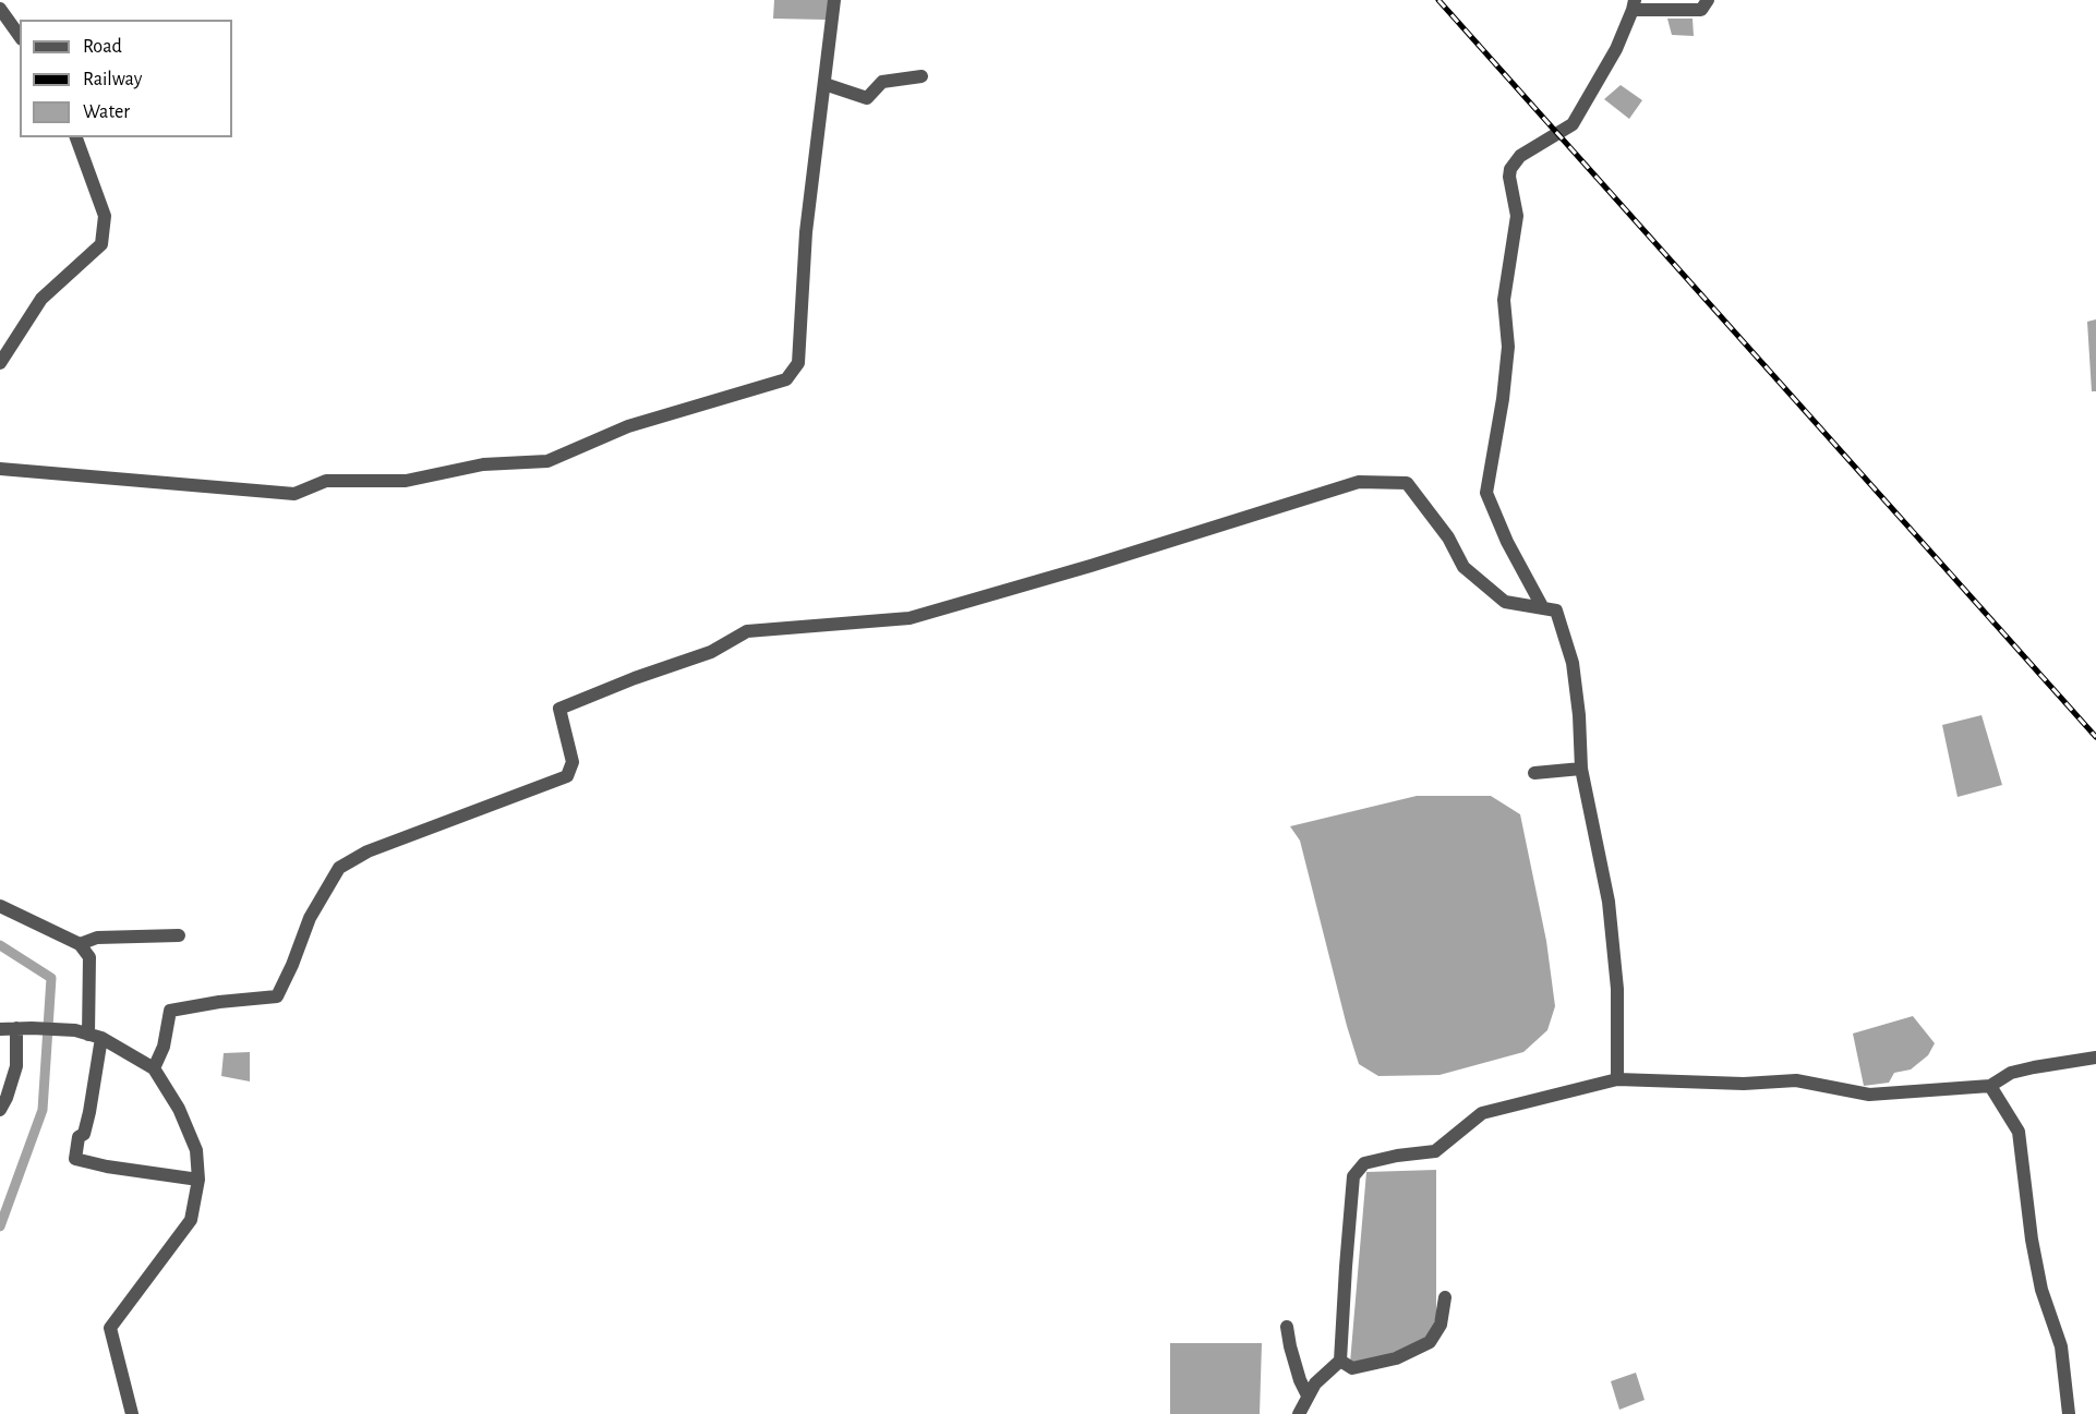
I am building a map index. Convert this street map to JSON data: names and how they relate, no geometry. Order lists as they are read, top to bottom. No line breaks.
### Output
{"legend":["Road","Railway","Water"]}
